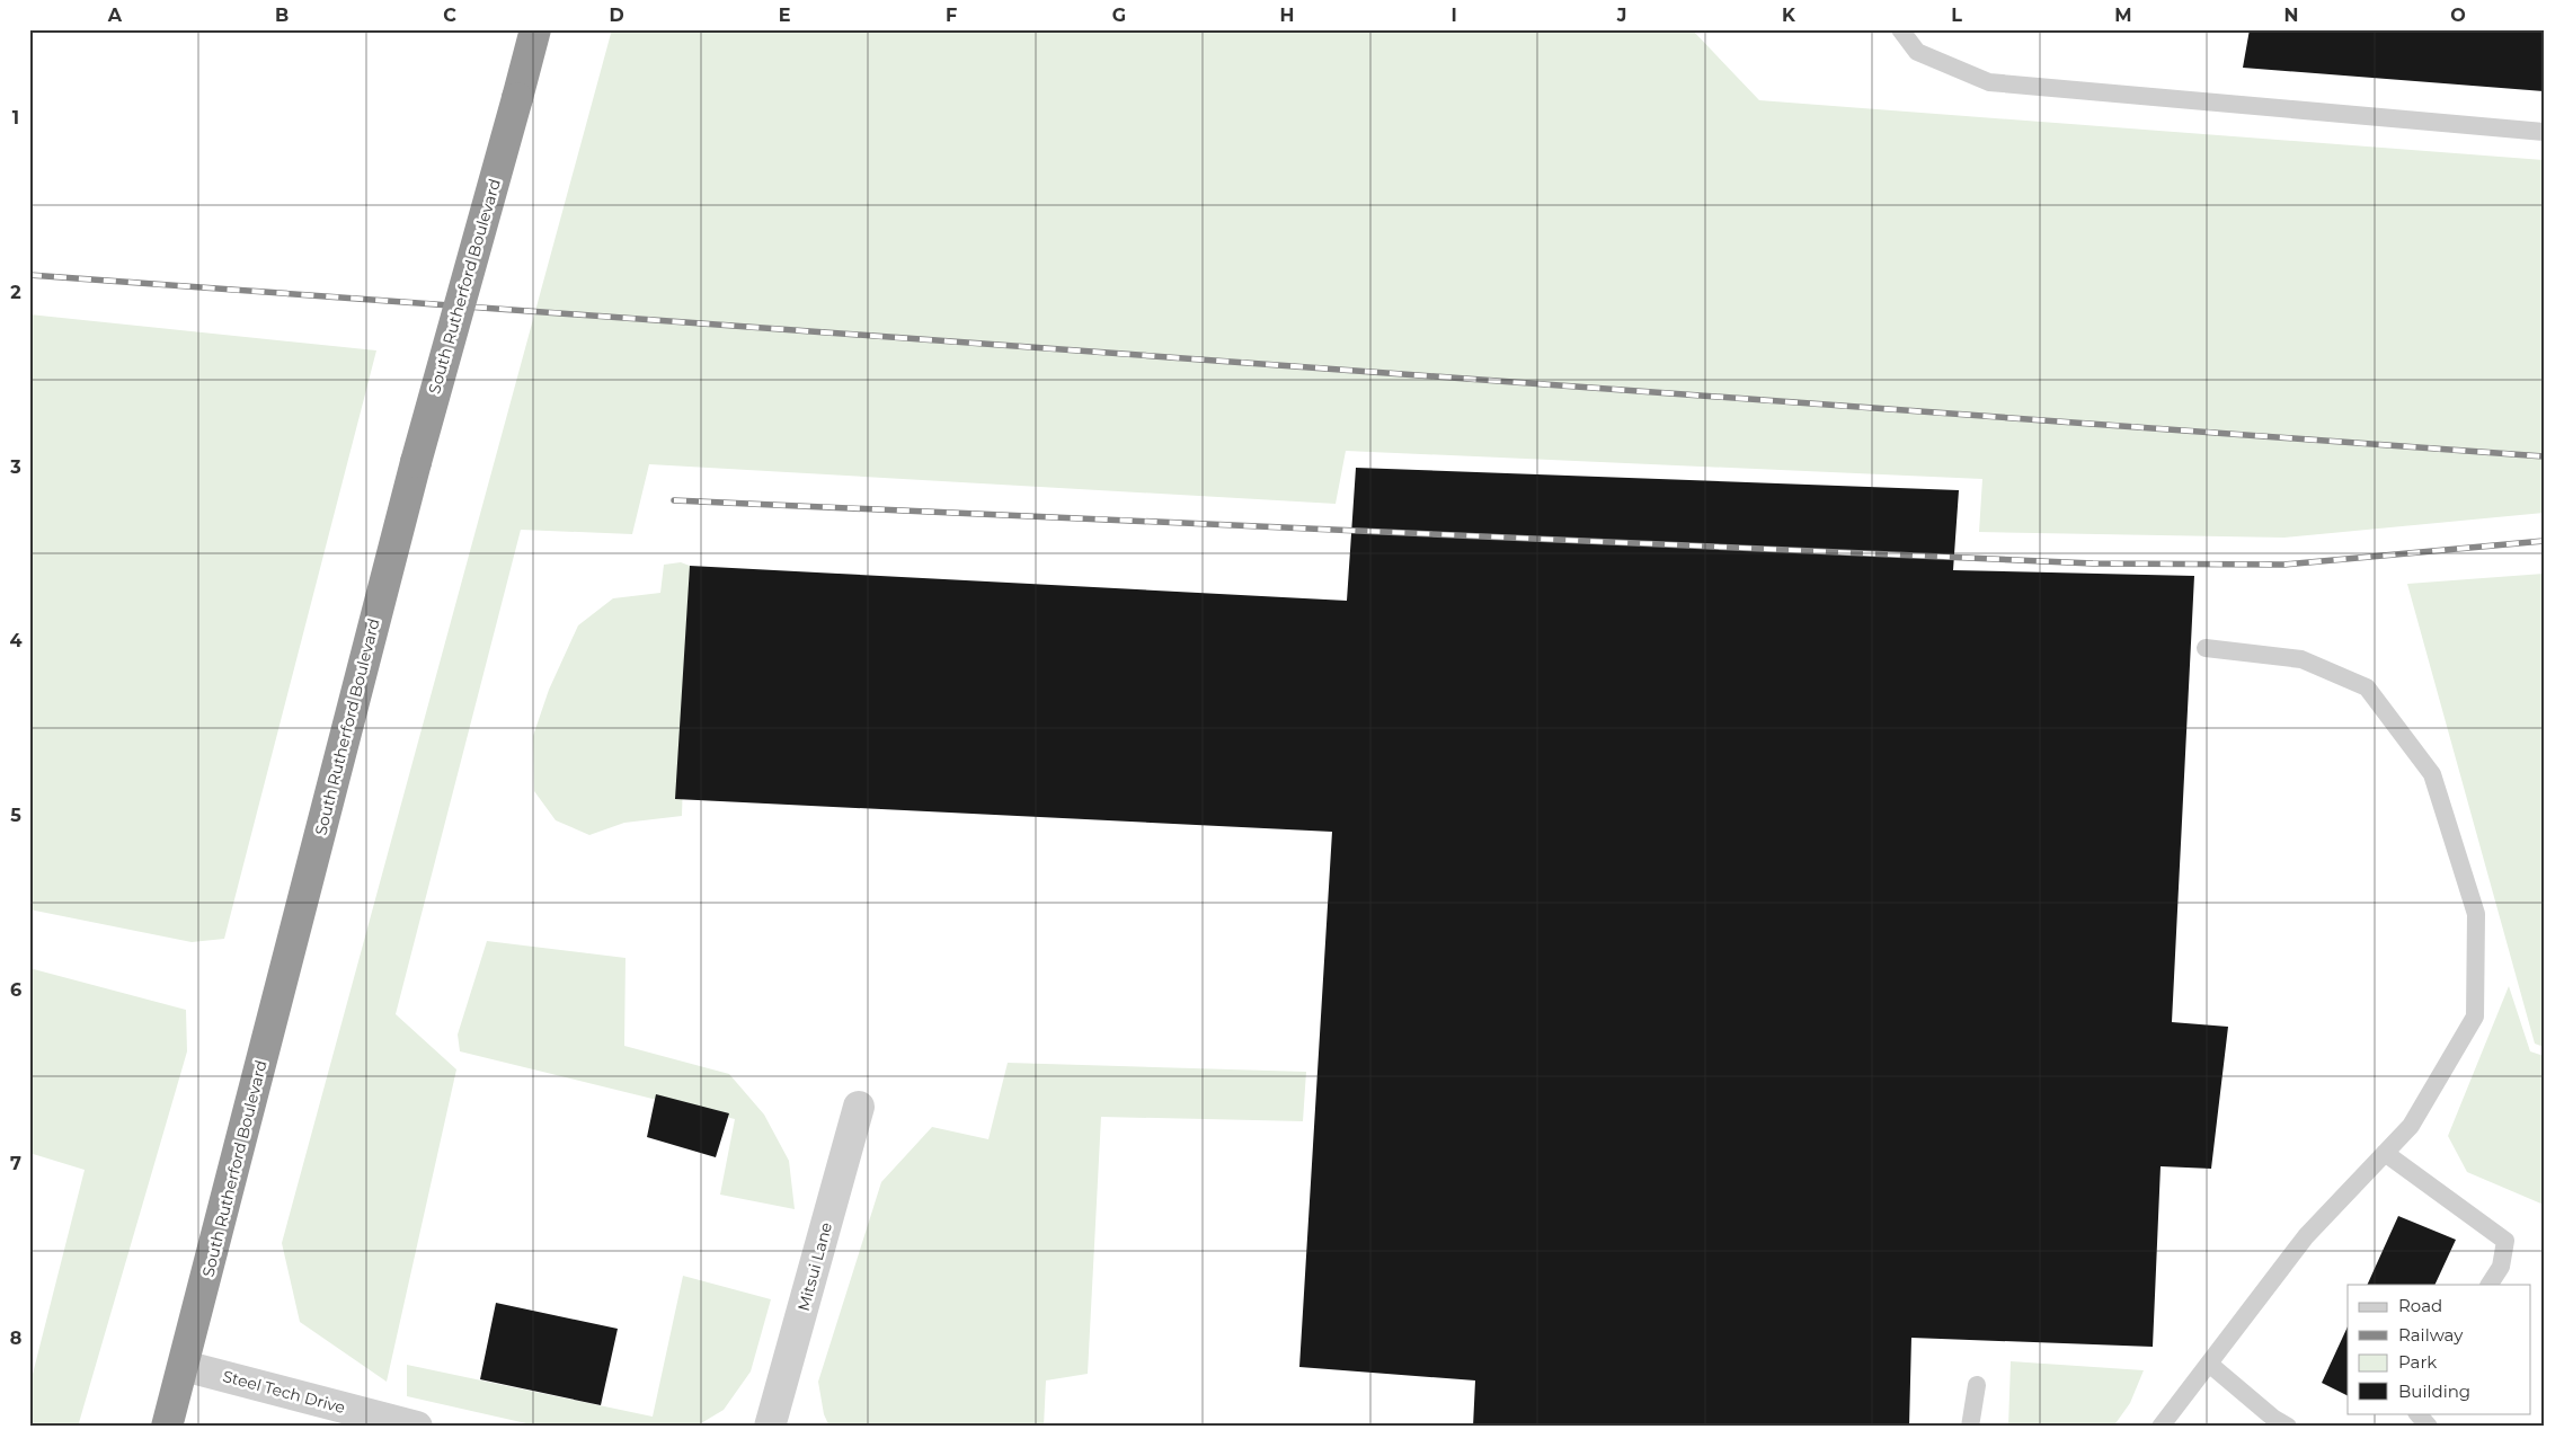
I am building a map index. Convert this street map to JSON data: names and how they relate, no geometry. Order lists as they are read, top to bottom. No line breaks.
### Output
{"streets":{"highway":["South Rutherford Boulevard"],"street":["Mitsui Lane","Steel Tech Drive"]},"crossings":[["South Rutherford Boulevard","Steel Tech Drive"]],"legend":["Road","Railway","Park","Building"],"grid":{"columns":["A","B","C","D","E","F","G","H","I","J","K","L","M","N","O"],"rows":["1","2","3","4","5","6","7","8"]}}
